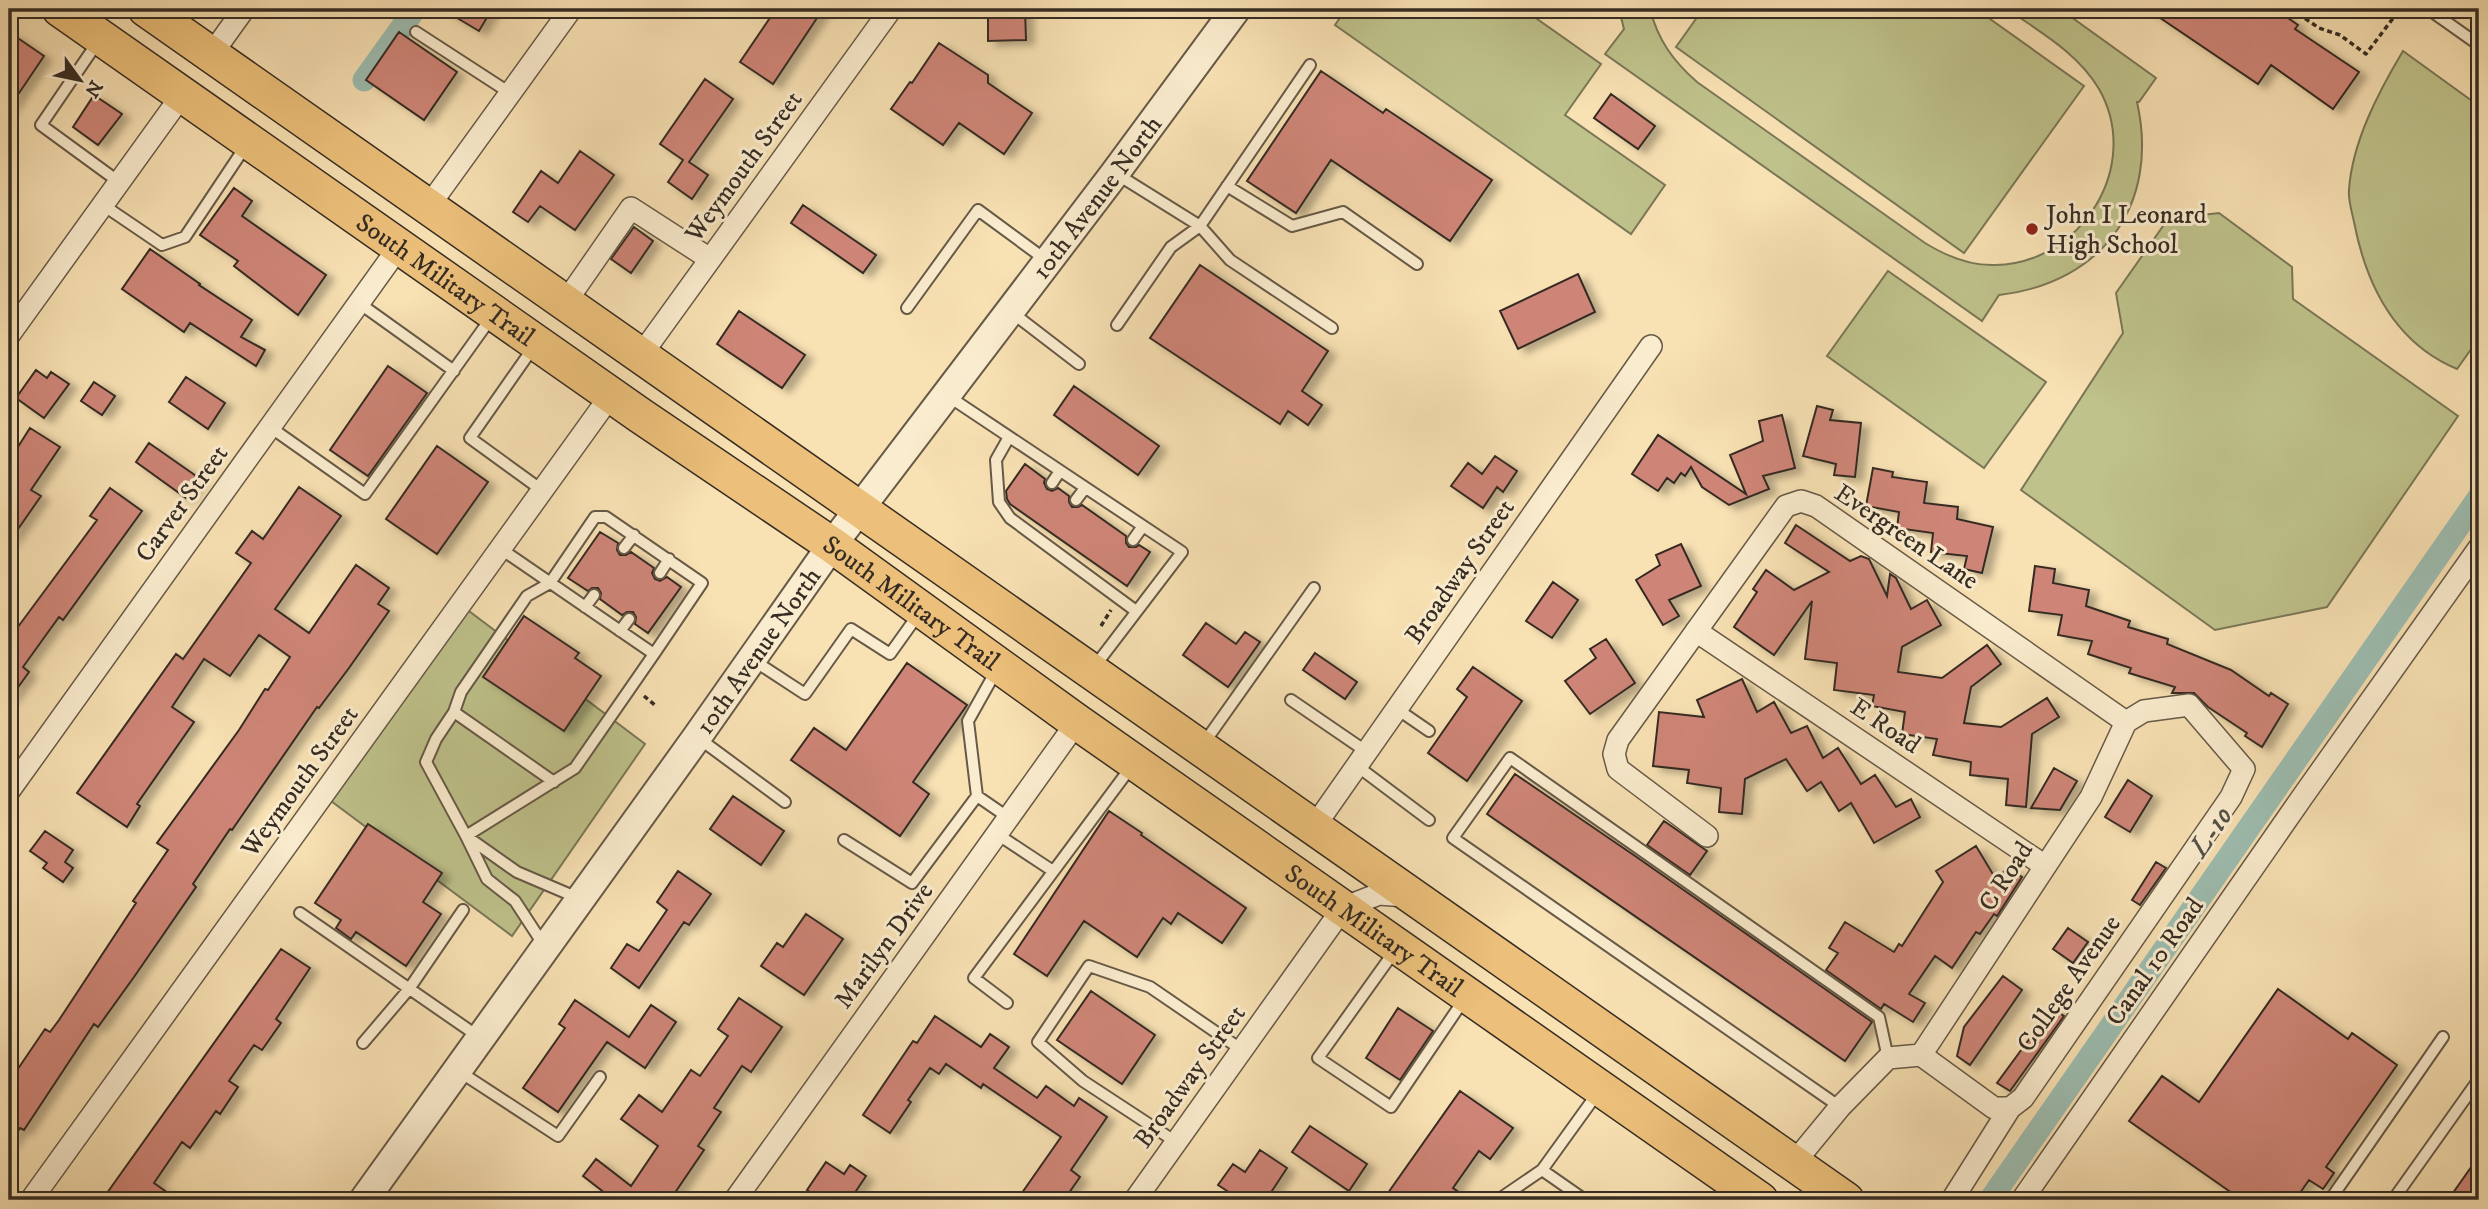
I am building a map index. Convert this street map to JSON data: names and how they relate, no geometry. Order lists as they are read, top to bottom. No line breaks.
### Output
{"streets":{"main road":["South Military Trail"],"street":["Weymouth Street","10th Avenue North","Carver Street","Evergreen Lane","Broadway Street","E Road","C Road","Marilyn Drive","Canal 10 Road","College Avenue"]},"crossings":[["Weymouth Street","South Military Trail"],["10th Avenue North","South Military Trail"],["South Military Trail","Carver Street"],["South Military Trail","Broadway Street"],["South Military Trail","Marilyn Drive"],["Evergreen Lane","E Road"],["Evergreen Lane","C Road"],["Evergreen Lane","College Avenue"],["E Road","C Road"],["C Road","College Avenue"]],"water":["L-10"],"places":["John I Leonard High School"],"north":"bottom right"}
